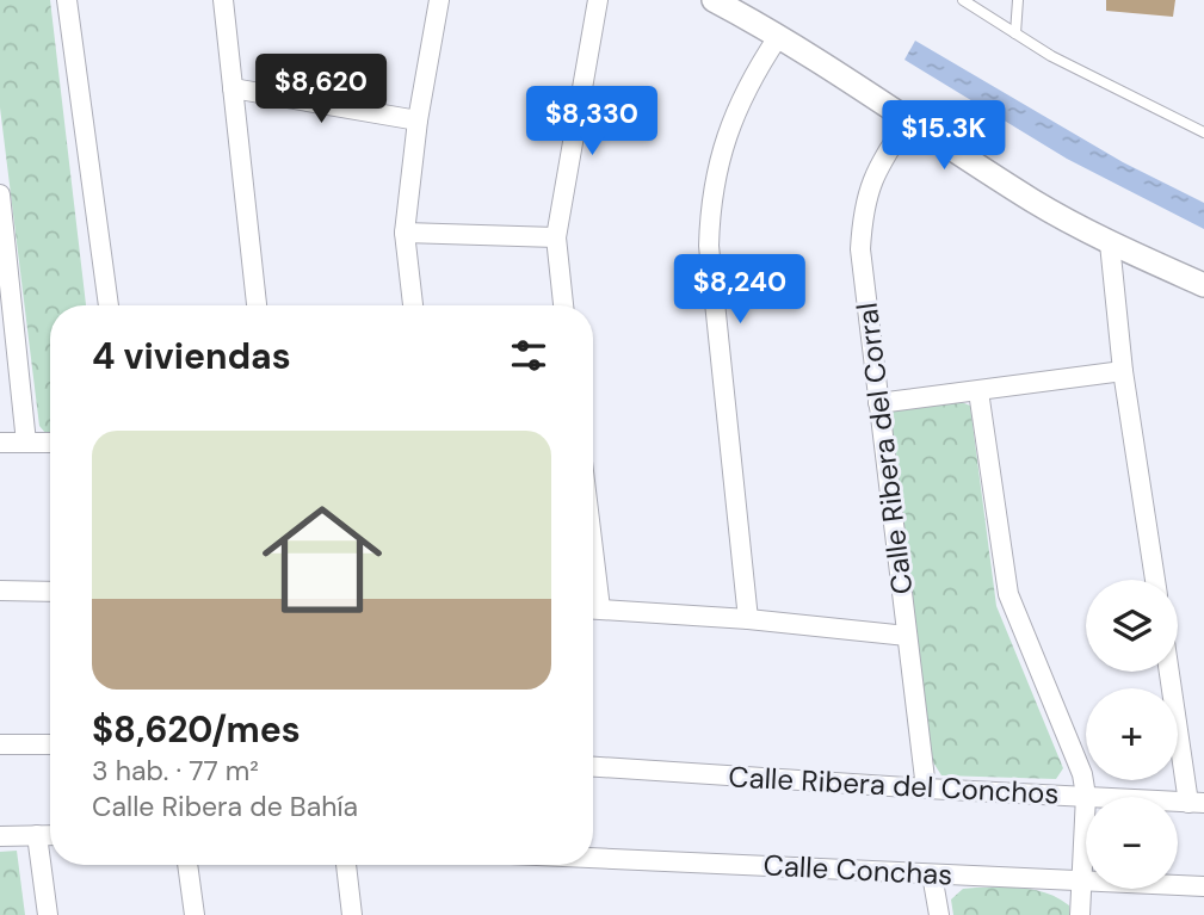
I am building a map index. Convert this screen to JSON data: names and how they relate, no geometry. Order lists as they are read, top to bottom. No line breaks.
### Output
{"streets":{"street":["Calle Ribera del Corral","Calle Ribera del Conchos","Calle Conchas"]},"crossings":[["Calle Ribera del Corral","Calle Ribera del Conchos"]],"page":{"price":["$8,620","$8,330","$15.3K","$8,240"],"heading":"4 viviendas","list":[{"name":"$8,620/mes","note":"3 hab. · 77 m² · Calle Ribera de Bahía"}],"map_buttons":["+","−"]}}
